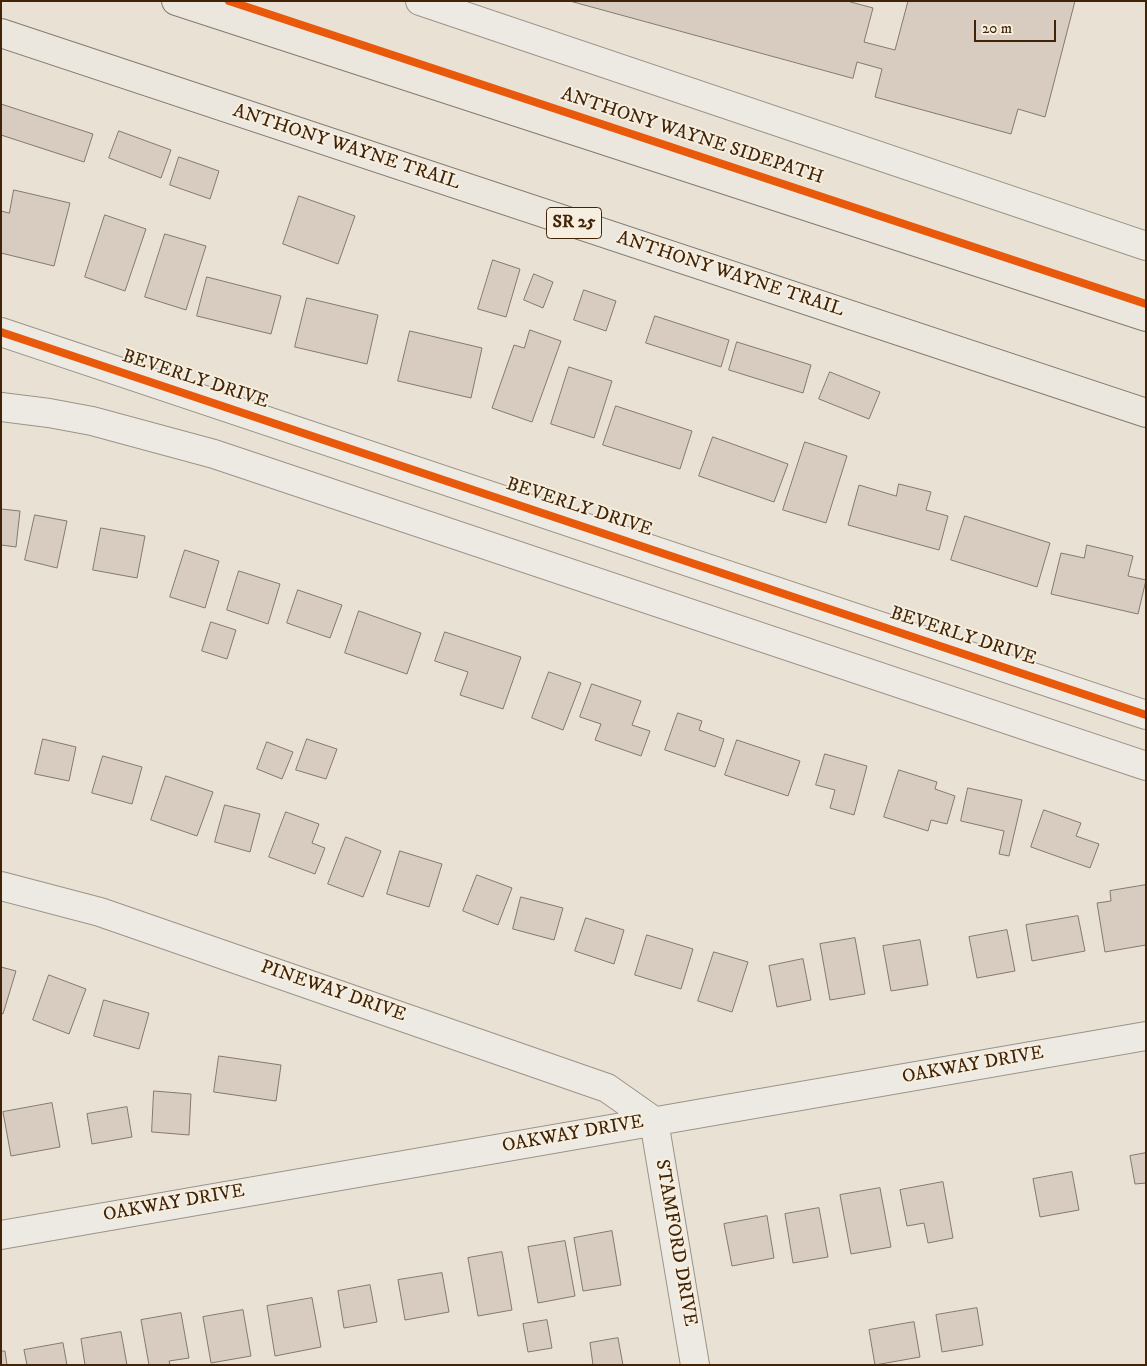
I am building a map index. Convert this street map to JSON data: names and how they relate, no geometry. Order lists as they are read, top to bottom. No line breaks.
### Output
{"streets":{"highway":["ANTHONY WAYNE TRAIL","SR 25"],"street":["BEVERLY DRIVE","PINEWAY DRIVE","OAKWAY DRIVE","STAMFORD DRIVE"],"cycle path":["ANTHONY WAYNE SIDEPATH"]},"crossings":[["PINEWAY DRIVE","OAKWAY DRIVE"],["PINEWAY DRIVE","STAMFORD DRIVE"],["OAKWAY DRIVE","STAMFORD DRIVE"]],"scale_bar":"20 m"}
